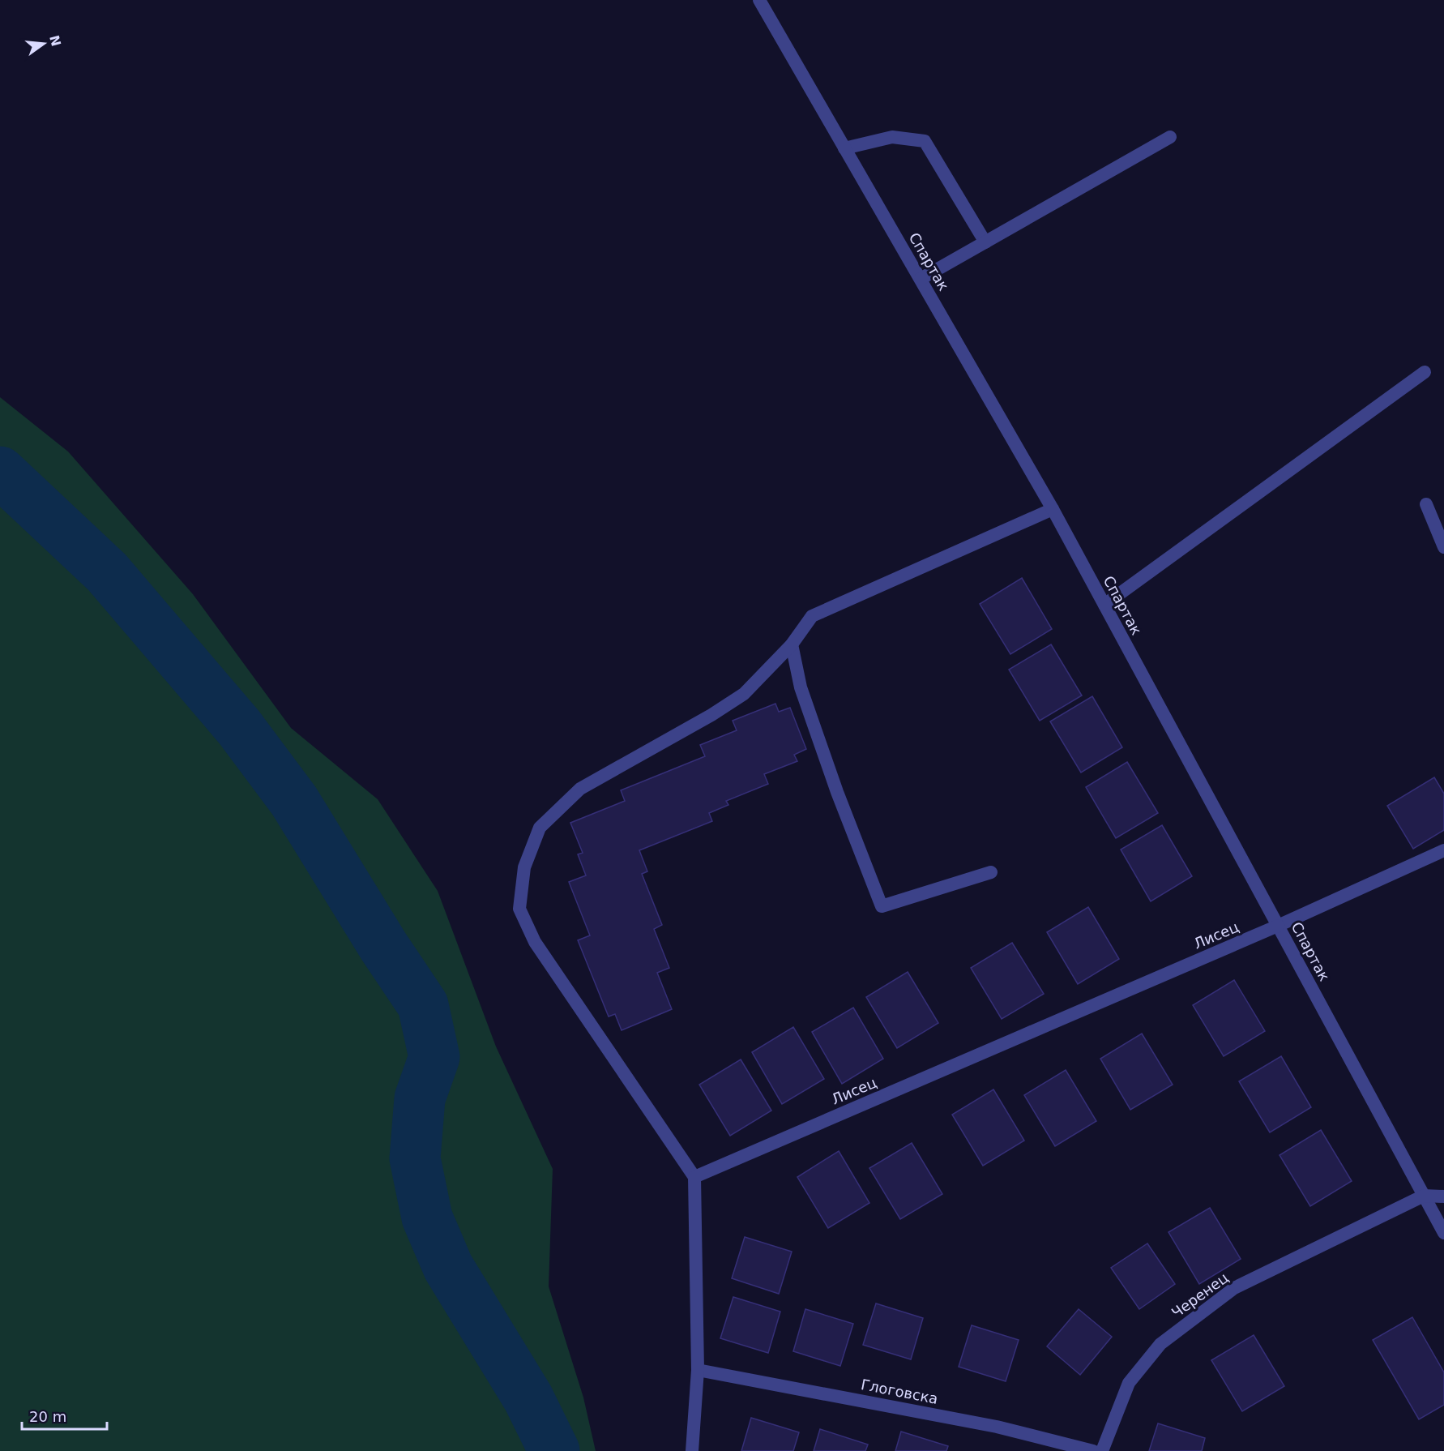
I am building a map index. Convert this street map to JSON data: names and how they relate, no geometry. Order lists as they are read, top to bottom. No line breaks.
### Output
{"streets":{"street":["Спартак","Лисец","Черенец","Глоговска"]},"crossings":[["Спартак","Лисец"],["Спартак","Черенец"]],"scale_bar":"20 m","north":"right"}
